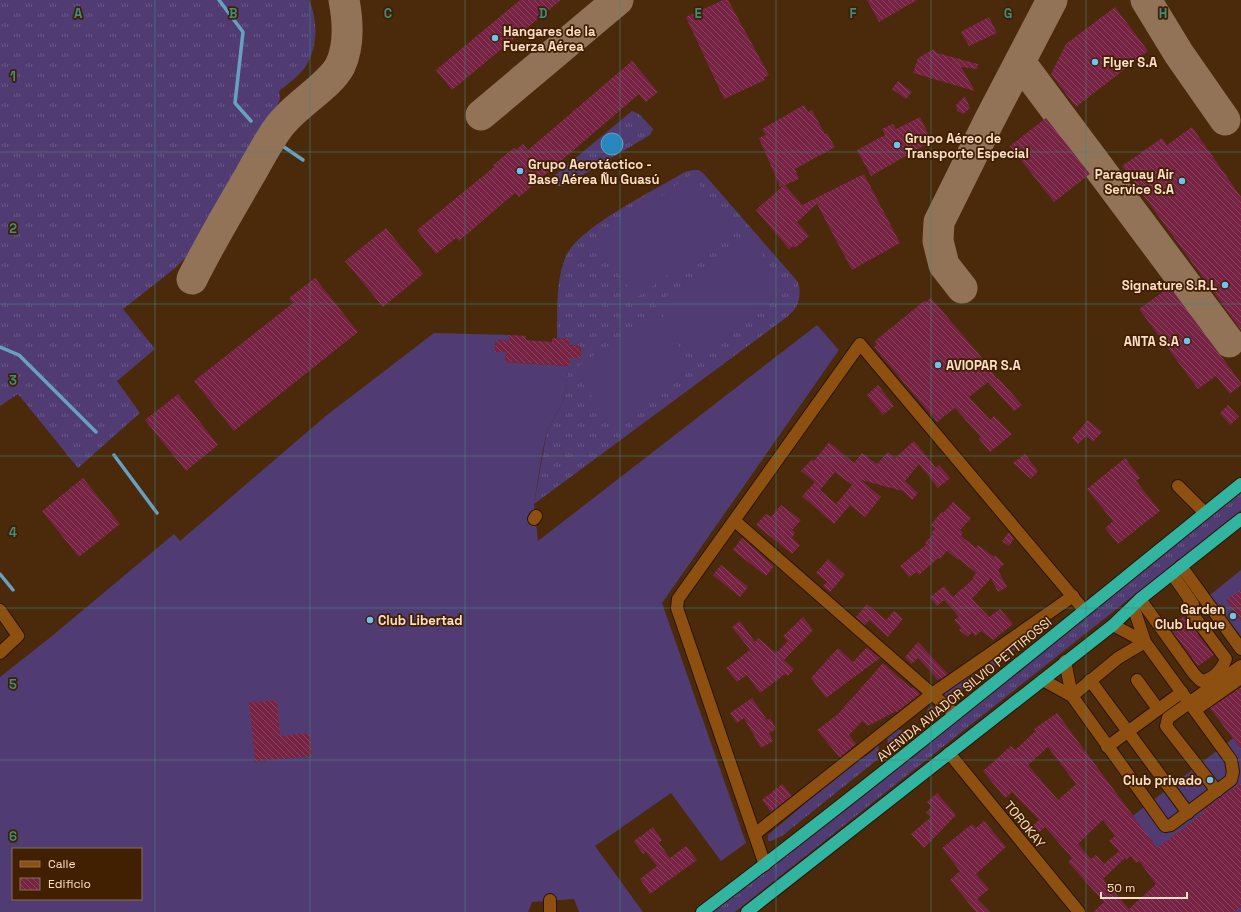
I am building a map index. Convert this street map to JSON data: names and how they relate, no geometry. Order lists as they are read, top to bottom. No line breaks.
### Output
{"streets":{"highway":["AVENIDA AVIADOR SILVIO PETTIROSSI"],"street":["TOROKAY"]},"places":["Hangares de la Fuerza Aérea","Flyer S.A","Grupo Aéreo de Transporte Especial","Grupo Aerotáctico - Base Aérea Ñu Guasú","Paraguay Air Service S.A","Signature S.R.L","ANTA S.A","AVIOPAR S.A","Garden Club Luque","Club Libertad","Club privado"],"legend":["Calle","Edificio"],"scale_bar":"50 m","grid":{"columns":["A","B","C","D","E","F","G","H"],"rows":["1","2","3","4","5","6"]}}
